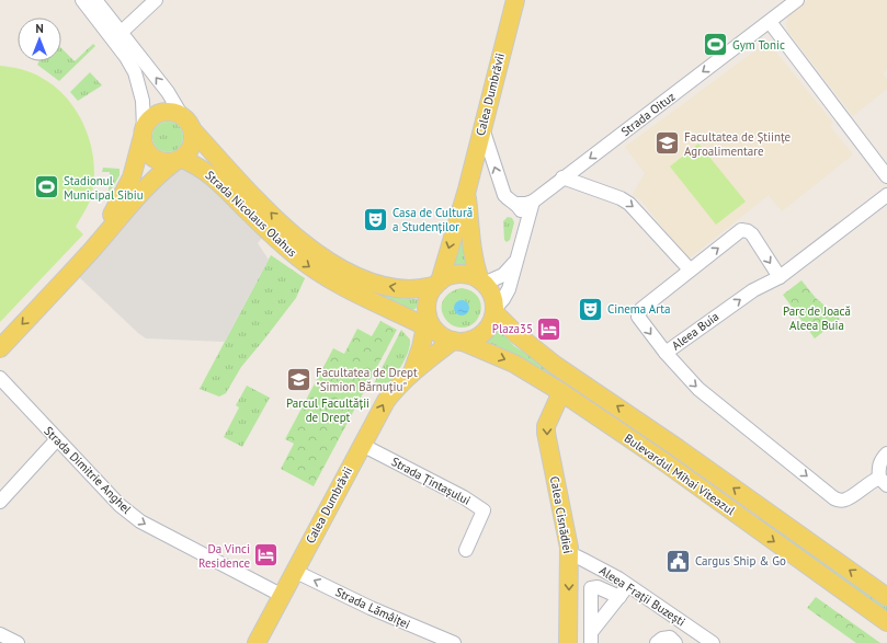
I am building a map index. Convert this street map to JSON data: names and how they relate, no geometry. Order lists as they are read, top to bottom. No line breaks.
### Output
{"streets":{"main road":["Calea Dumbrăvii","Strada Nicolaus Olahus","Bulevardul Mihai Viteazul","Calea Cisnădiei"],"street":["Strada Oituz","Aleea Buia","Strada Dimitrie Anghel","Strada Țintașului","Aleea Frații Buzești","Strada Lămâiței"]},"crossings":[["Calea Dumbrăvii","Strada Nicolaus Olahus"],["Calea Dumbrăvii","Strada Dimitrie Anghel"],["Calea Dumbrăvii","Bulevardul Mihai Viteazul"],["Calea Dumbrăvii","Strada Țintașului"],["Calea Dumbrăvii","Strada Lămâiței"],["Strada Nicolaus Olahus","Bulevardul Mihai Viteazul"],["Bulevardul Mihai Viteazul","Calea Cisnădiei"],["Calea Cisnădiei","Aleea Frații Buzești"]],"one_way":["Strada Oituz","Strada Dimitrie Anghel","Calea Cisnădiei","Strada Lămâiței"],"parks":["Parc de Joacă Aleea Buia","Parcul Facultății de Drept"],"places":{"sports":["Gym Tonic","Stadionul Municipal Sibiu"],"school or university":["Facultatea de Științe Agroalimentare","Facultatea de Drept \"Simion Bărnuțiu\""],"theatre":["Casa de Cultură a Studenților","Cinema Arta"],"hotel":["Plaza35","Da Vinci Residence"],"public building":["Cargus Ship & Go"]},"north":"top"}
